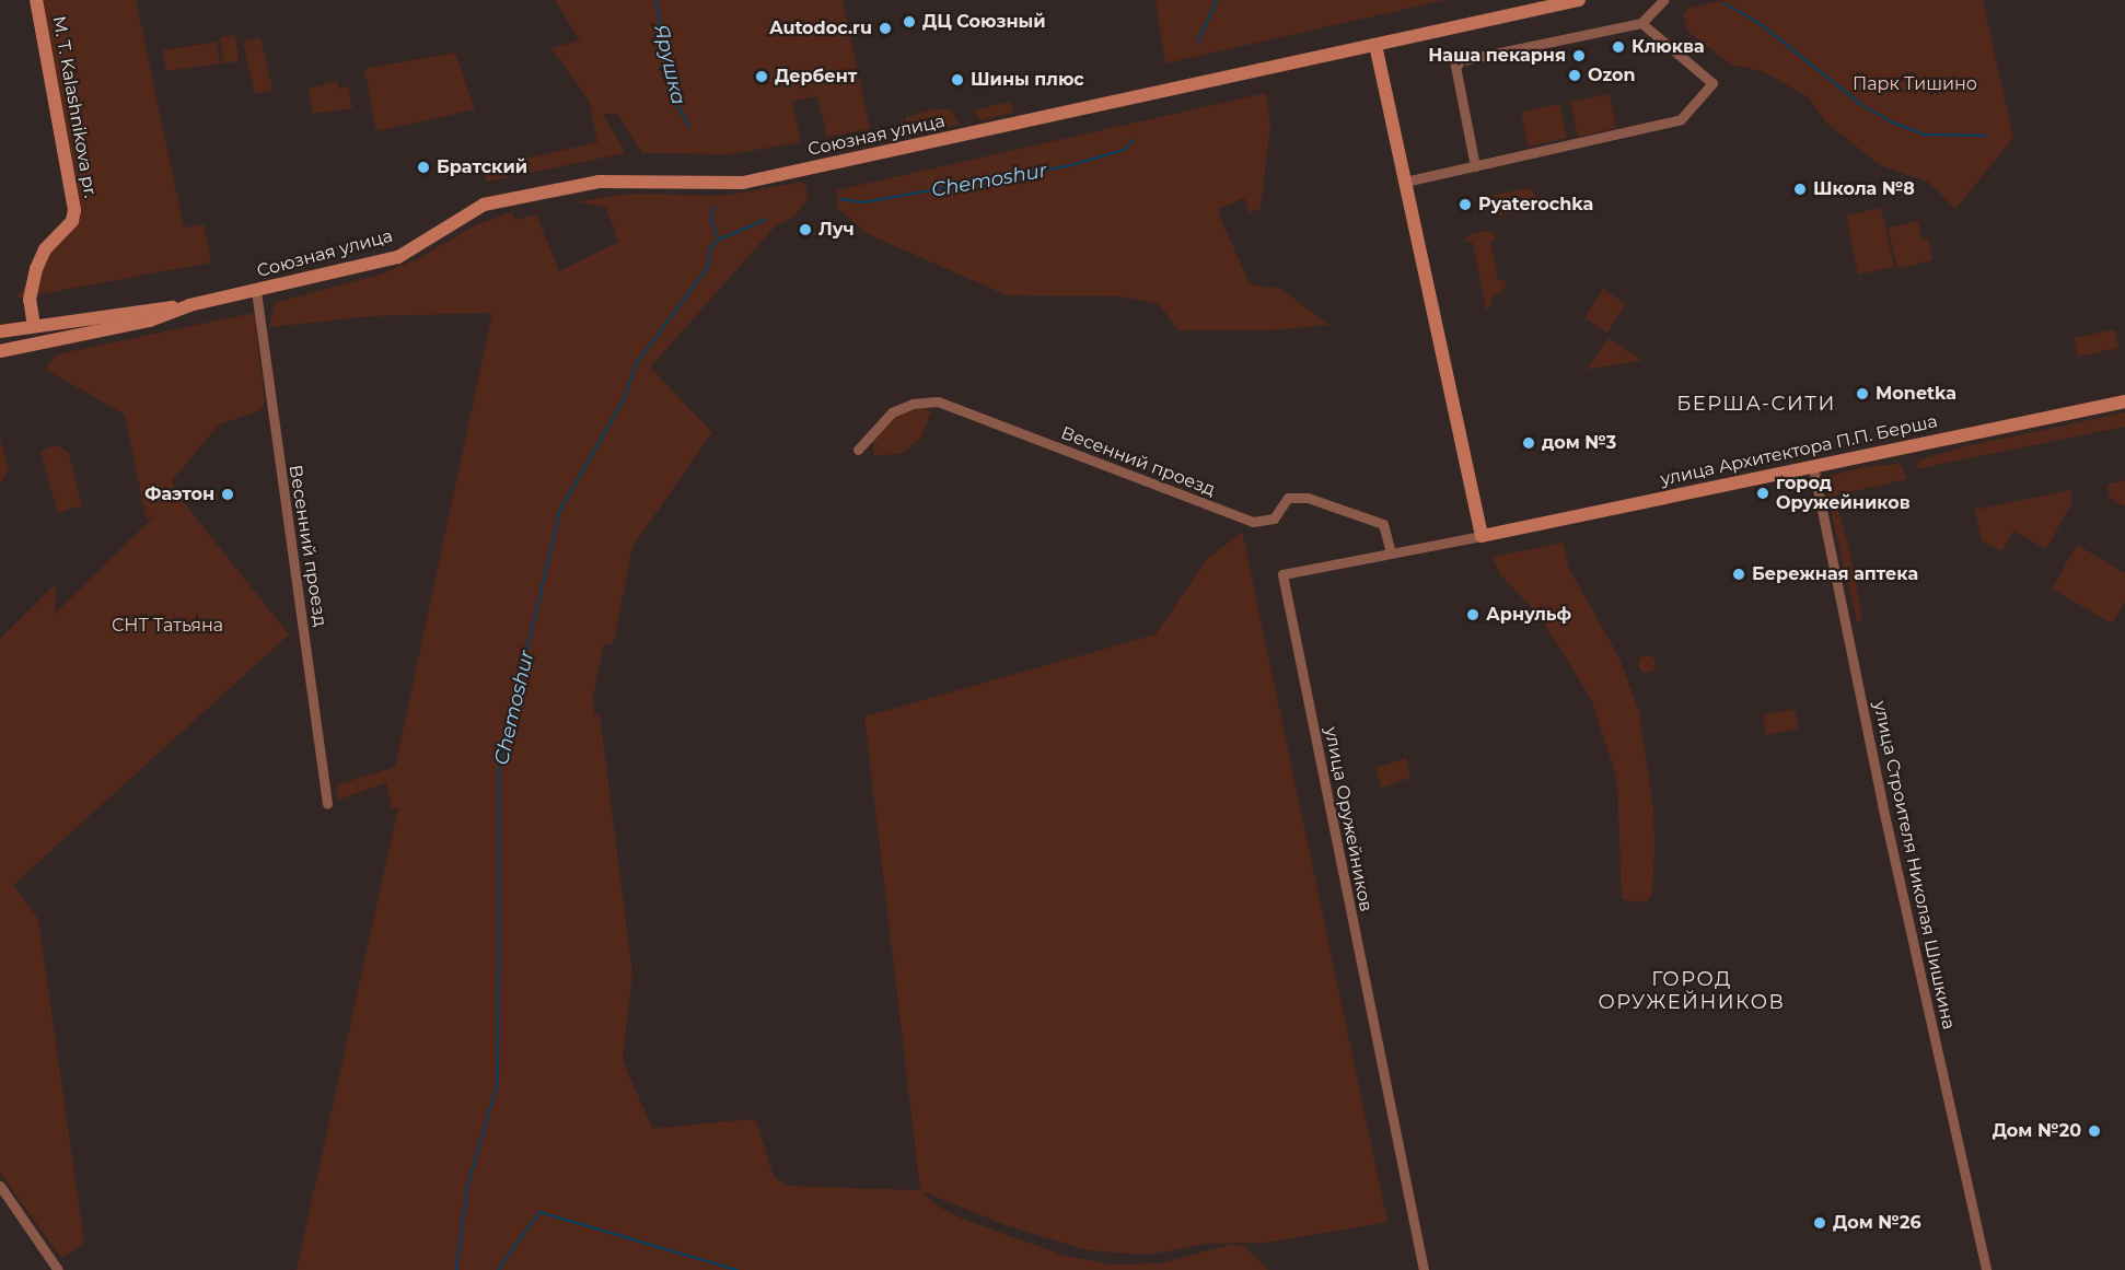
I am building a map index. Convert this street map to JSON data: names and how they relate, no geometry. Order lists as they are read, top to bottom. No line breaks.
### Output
{"streets":{"main road":["M. T. Kalashnikova pr.","Союзная улица","улица Архитектора П.П. Берша"],"street":["Весенний проезд","улица Оружейников","улица Строителя Николая Шишкина"]},"crossings":[["M. T. Kalashnikova pr.","Союзная улица"],["Союзная улица","Весенний проезд"],["улица Архитектора П.П. Берша","улица Оружейников"],["улица Архитектора П.П. Берша","улица Строителя Николая Шишкина"],["Весенний проезд","улица Оружейников"]],"districts":["БЕРША-СИТИ","ГОРОД ОРУЖЕЙНИКОВ"],"water":["Ярушка","Chemoshur"],"parks":["Парк Тишино","СНТ Татьяна"],"places":["ДЦ Союзный","Autodoc.ru","Клюква","Наша пекарня","Ozon","Дербент","Шины плюс","Братский","Школа №8","Pyaterochka","Луч","Monetka","дом №3","город Оружейников","Фаэтон","Бережная аптека","Арнульф","Дом №20","Дом №26"]}
